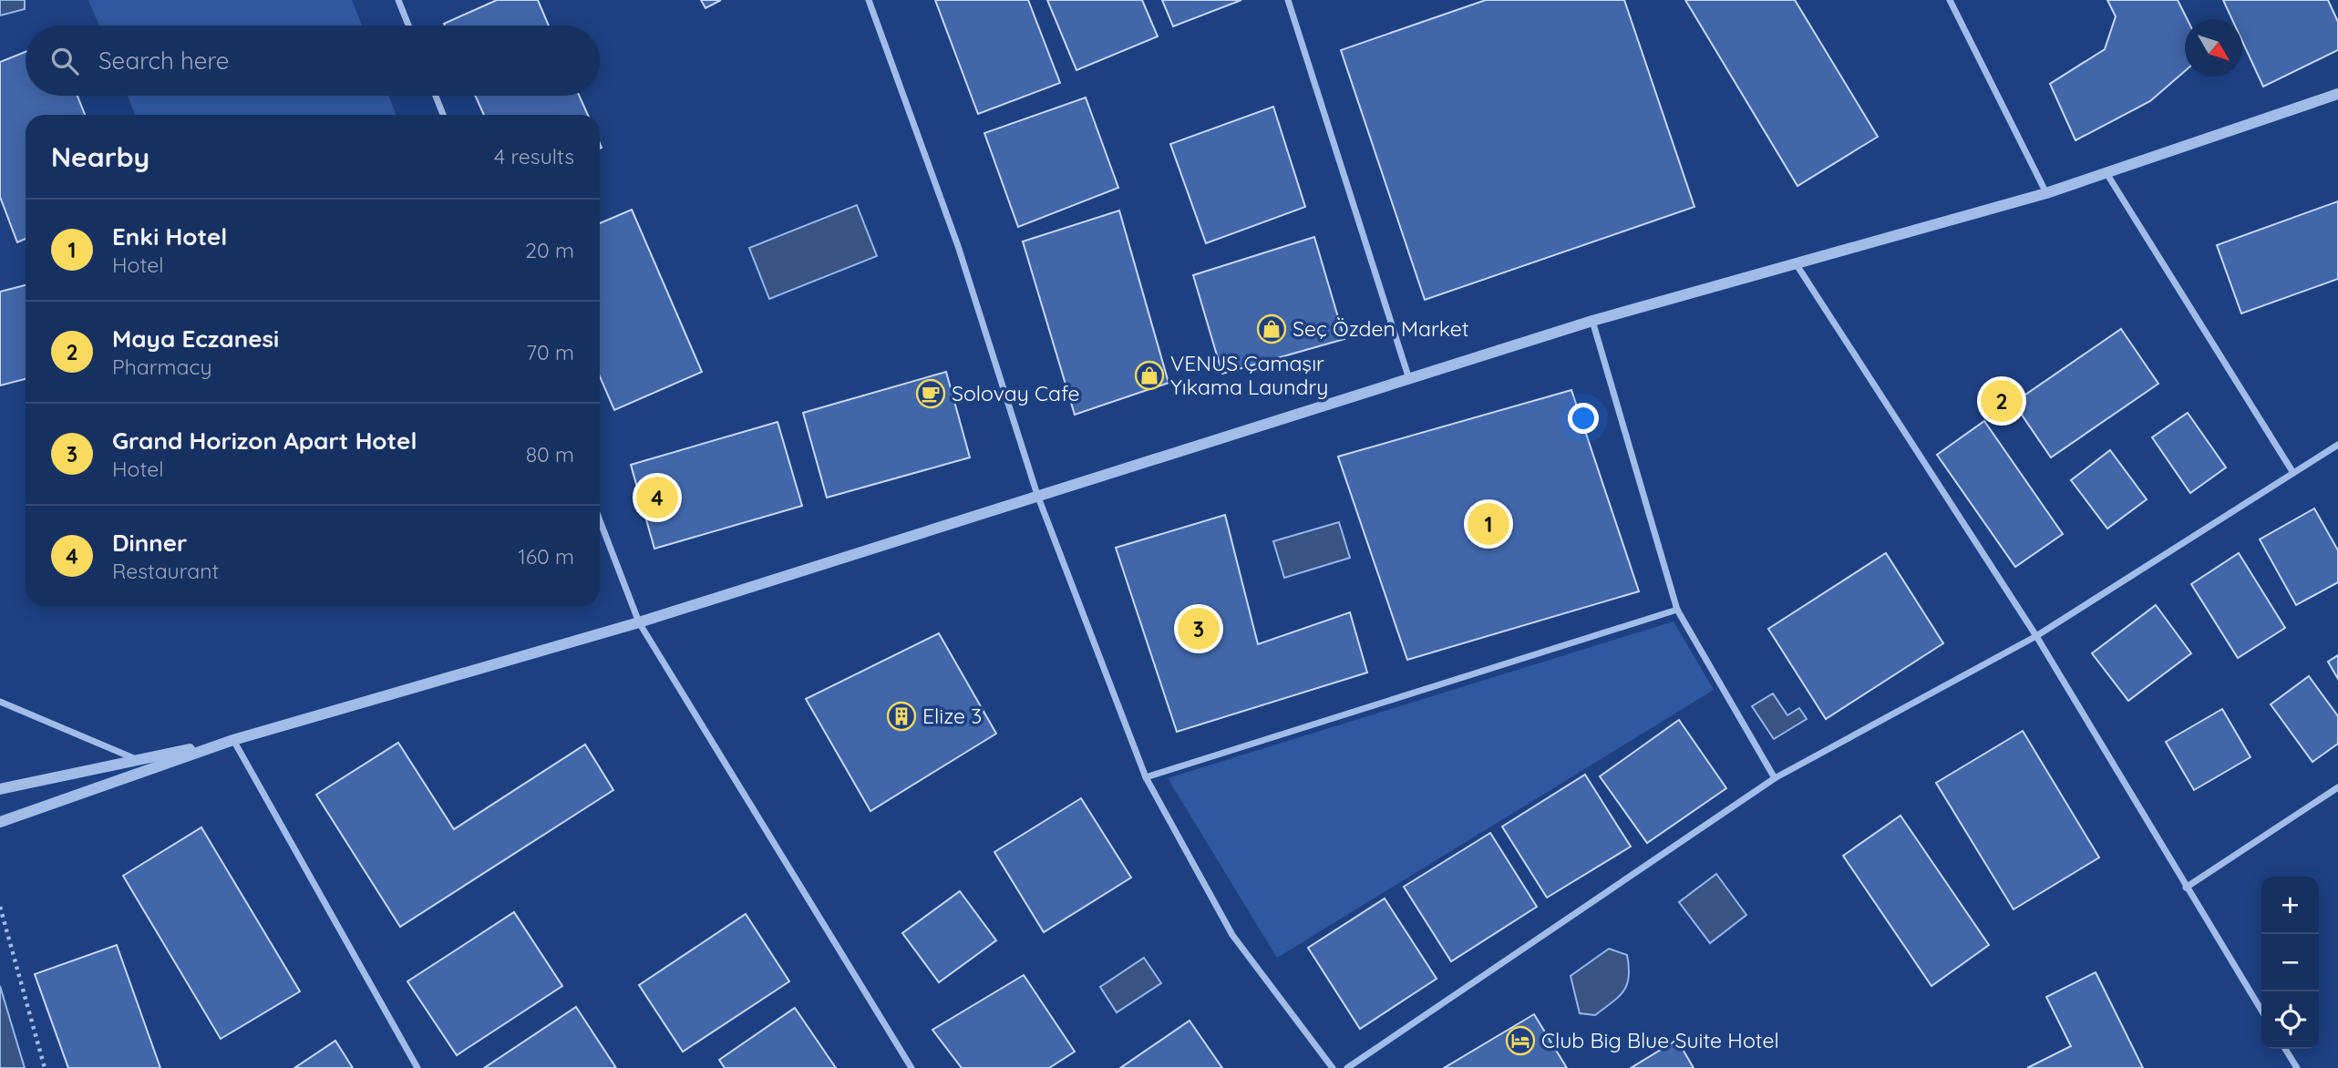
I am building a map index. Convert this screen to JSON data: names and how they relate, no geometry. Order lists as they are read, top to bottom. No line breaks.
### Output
{"places":{"shop":["Seç Özden Market","VENUS Çamaşır Yıkama Laundry"],"cafe":["Solovay Cafe"],"building":["Elize 3"],"hotel":["Club Big Blue Suite Hotel"]},"north":"bottom right","page":{"search":"Search here","heading":["Nearby","4 results"],"list":[{"mark":"1","name":"Enki Hotel","note":"Hotel","value":"20 m"},{"mark":"2","name":"Maya Eczanesi","note":"Pharmacy","value":"70 m"},{"mark":"3","name":"Grand Horizon Apart Hotel","note":"Hotel","value":"80 m"},{"mark":"4","name":"Dinner","note":"Restaurant","value":"160 m"}],"pins":["2","4","1","3"],"map_buttons":["+","−"]}}
